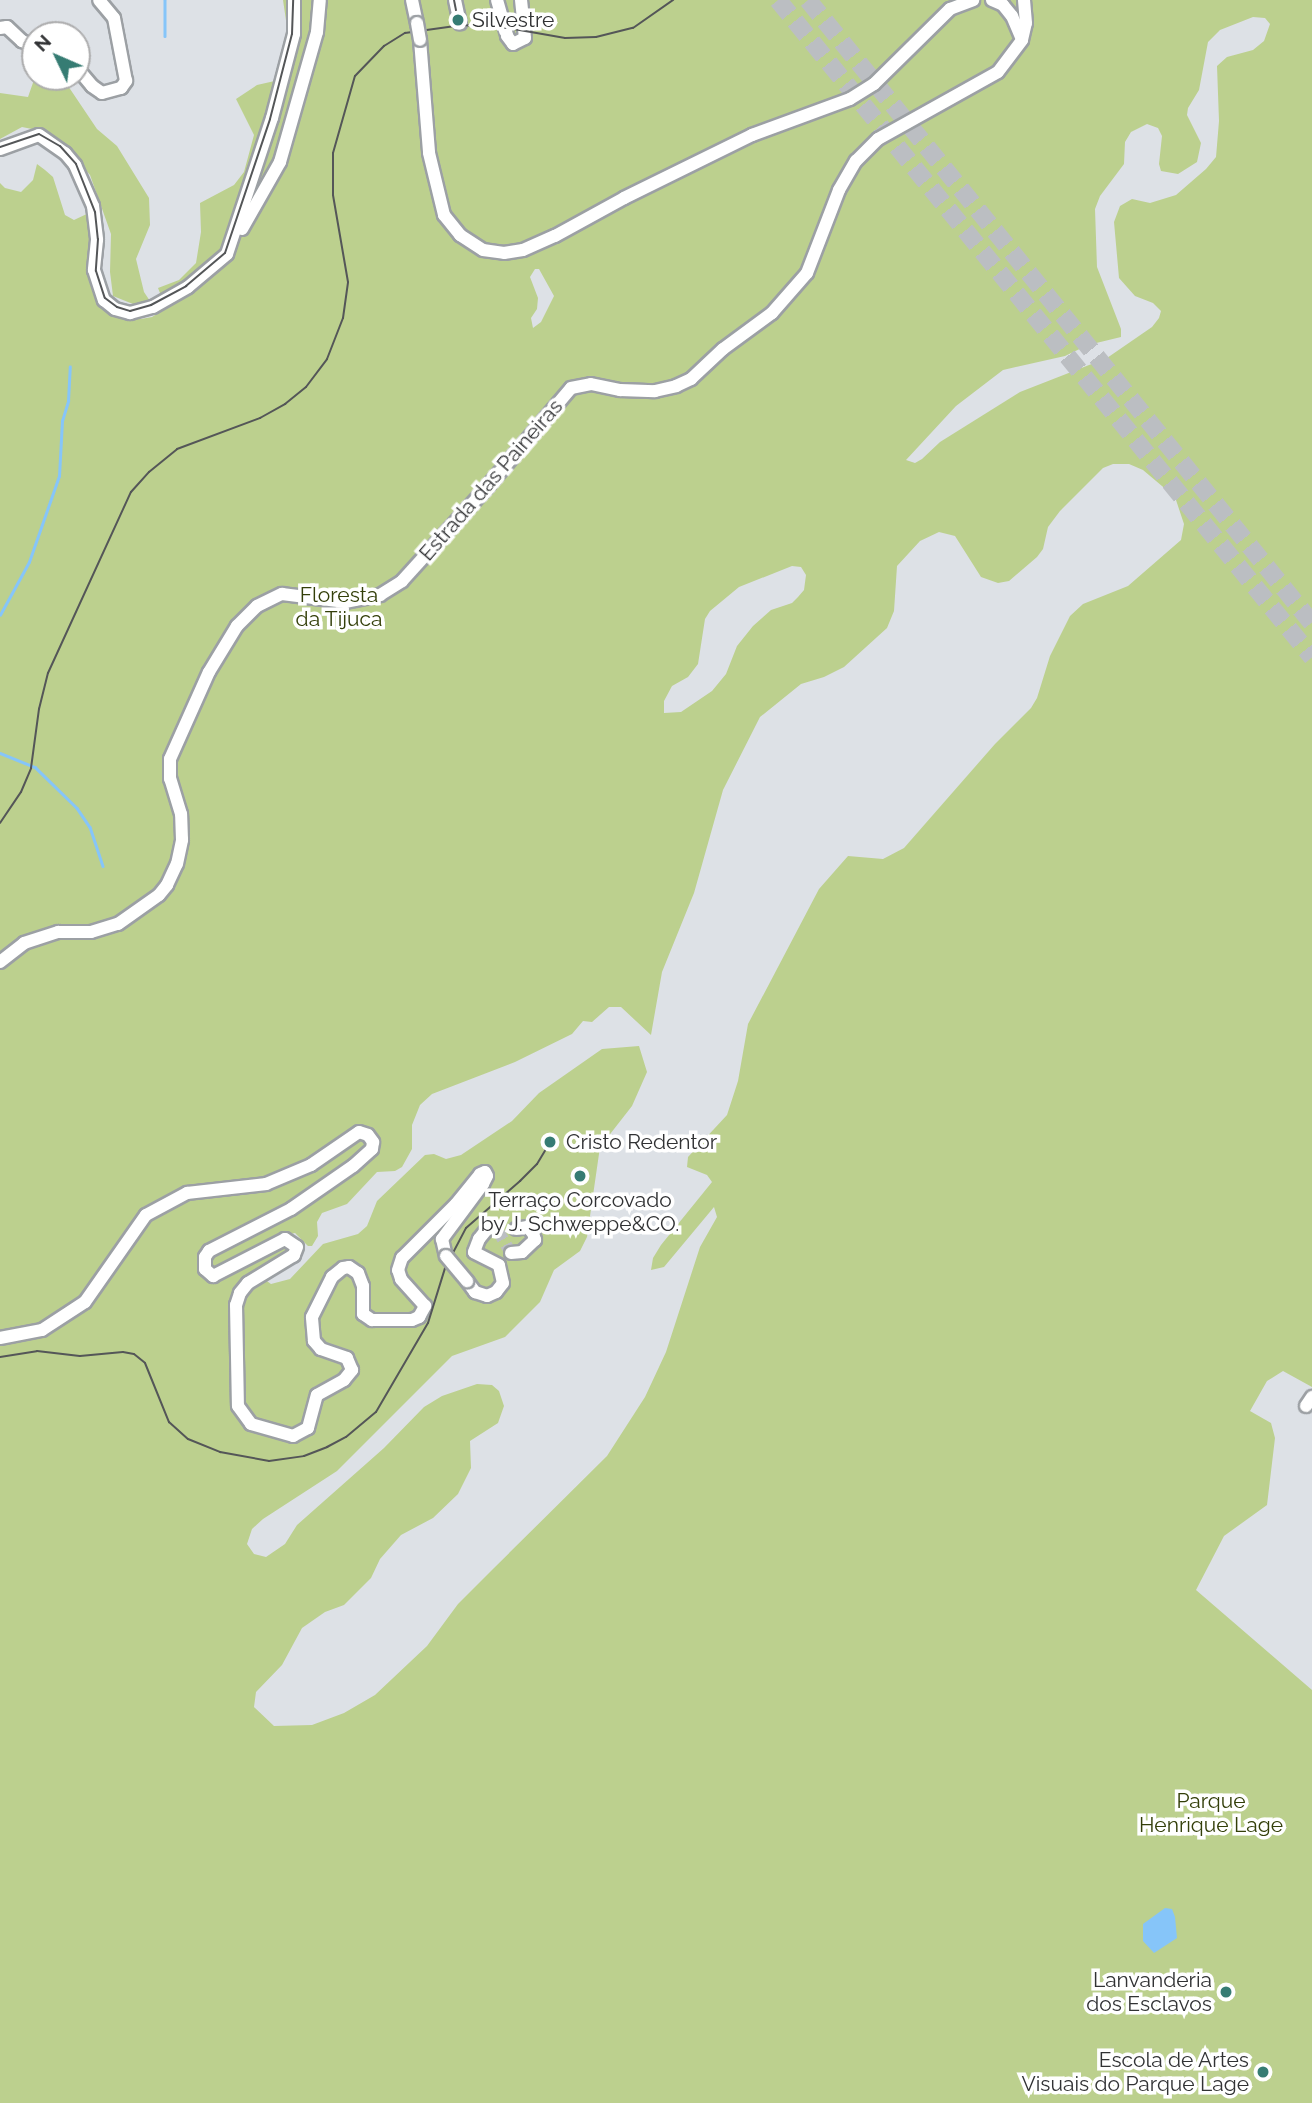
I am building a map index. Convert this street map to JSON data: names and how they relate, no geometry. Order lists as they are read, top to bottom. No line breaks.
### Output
{"streets":{"street":["Estrada das Paineiras"]},"parks":["Floresta da Tijuca","Parque Henrique Lage"],"places":["Silvestre","Cristo Redentor","Terraço Corcovado by J. Schweppe&CO.","Lanvanderia dos Esclavos","Escola de Artes Visuais do Parque Lage"],"north":"top left"}
